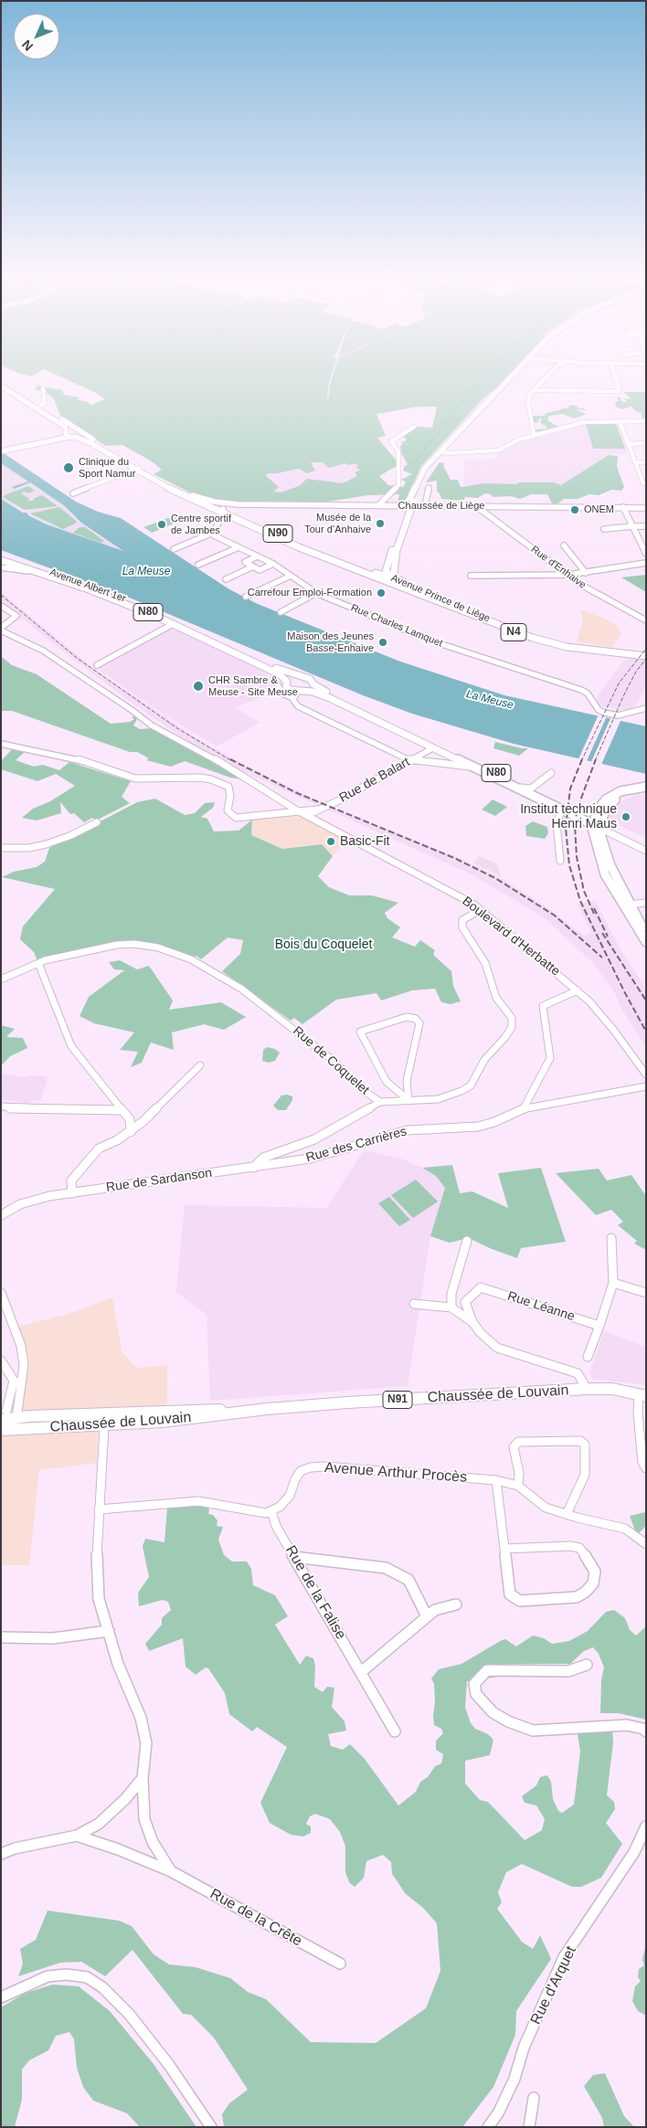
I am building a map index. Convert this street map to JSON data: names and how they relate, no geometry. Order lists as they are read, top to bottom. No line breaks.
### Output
{"streets":{"main road":["Chaussée de Liège","N90","Avenue Albert 1er","Avenue Prince de Liège","N80","N4","Chaussée de Louvain","N91"],"street":["Rue d'Enhaive","Rue Charles Lamquet","Rue de Balart","Boulevard d'Herbatte","Rue de Coquelet","Rue des Carrières","Rue de Sardanson","Rue Léanne","Avenue Arthur Procès","Rue de la Falise","Rue de la Crête","Rue d'Arquet"]},"crossings":[["Chaussée de Liège","N90"],["Chaussée de Liège","Rue d'Enhaive"],["Chaussée de Liège","Avenue Prince de Liège"],["Avenue Albert 1er","Rue de Balart"],["Avenue Prince de Liège","N4"],["Rue de Balart","Boulevard d'Herbatte"],["Boulevard d'Herbatte","Rue de Coquelet"],["Rue de Coquelet","Rue de Sardanson"],["Rue des Carrières","Rue de Sardanson"],["Chaussée de Louvain","Rue de la Crête"],["Avenue Arthur Procès","Rue de la Falise"]],"water":["La Meuse"],"parks":["Bois du Coquelet"],"places":["Clinique du Sport Namur","ONEM","Musée de la Tour d’Anhaive","Centre sportif de Jambes","Carrefour Emploi-Formation","Maison des Jeunes Basse-Enhaive","CHR Sambre & Meuse - Site Meuse","Institut technique Henri Maus","Basic-Fit"],"north":"bottom left"}
